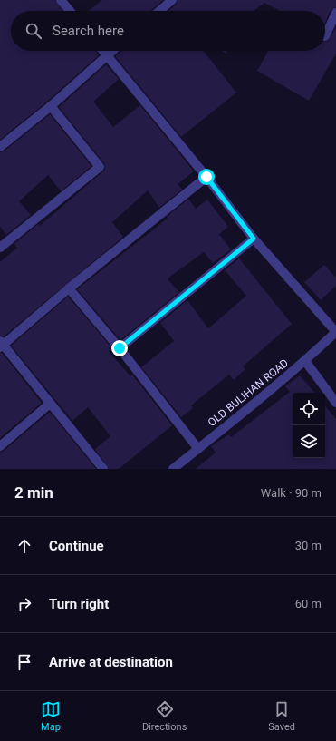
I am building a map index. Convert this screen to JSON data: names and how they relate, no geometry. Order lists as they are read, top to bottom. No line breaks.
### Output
{"streets":{"street":["OLD BULIHAN ROAD"]},"page":{"search":"Search here","heading":["2 min","Walk · 90 m"],"list":[["Continue","30 m"],["Turn right","60 m"],"Arrive at destination"],"nav":["Map","Directions","Saved"]}}
